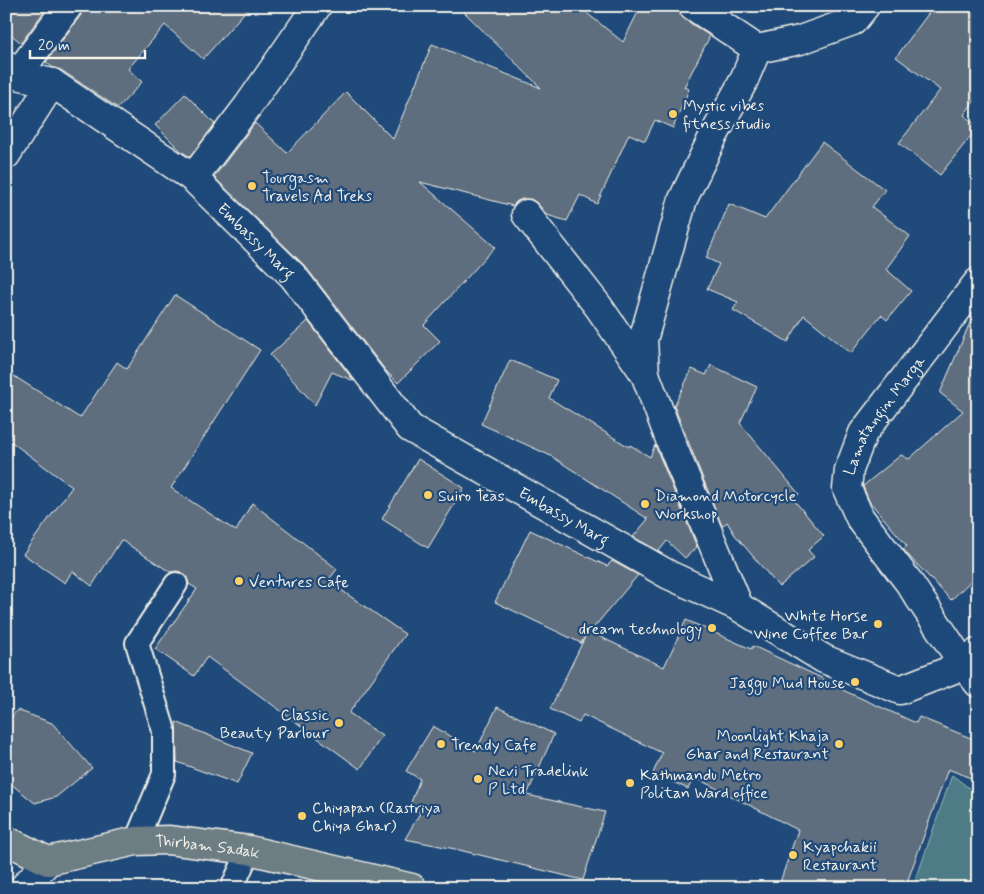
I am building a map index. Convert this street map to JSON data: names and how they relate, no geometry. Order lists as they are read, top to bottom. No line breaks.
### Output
{"streets":{"main road":["Thirbam Sadak"],"street":["Embassy Marg","Lamatangin Marga"]},"crossings":[["Embassy Marg","Lamatangin Marga"]],"places":["Mystic vibes fitness studio","Tourgasm Travels Ad Treks","Suiro Teas","Diamond Motorcycle Workshop","Ventures Cafe","White Horse Wine Coffee Bar","dream technology","Jaggu Mud House","Classic Beauty Parlour","Trendy Cafe","Moonlight Khaja Ghar and Restaurant","Nevi Tradelink P Ltd","Kathmandu Metro Politan Ward office","Chiyapan (Rastriya Chiya Ghar)","Kyapchakii Restaurant"],"scale_bar":"20 m"}
